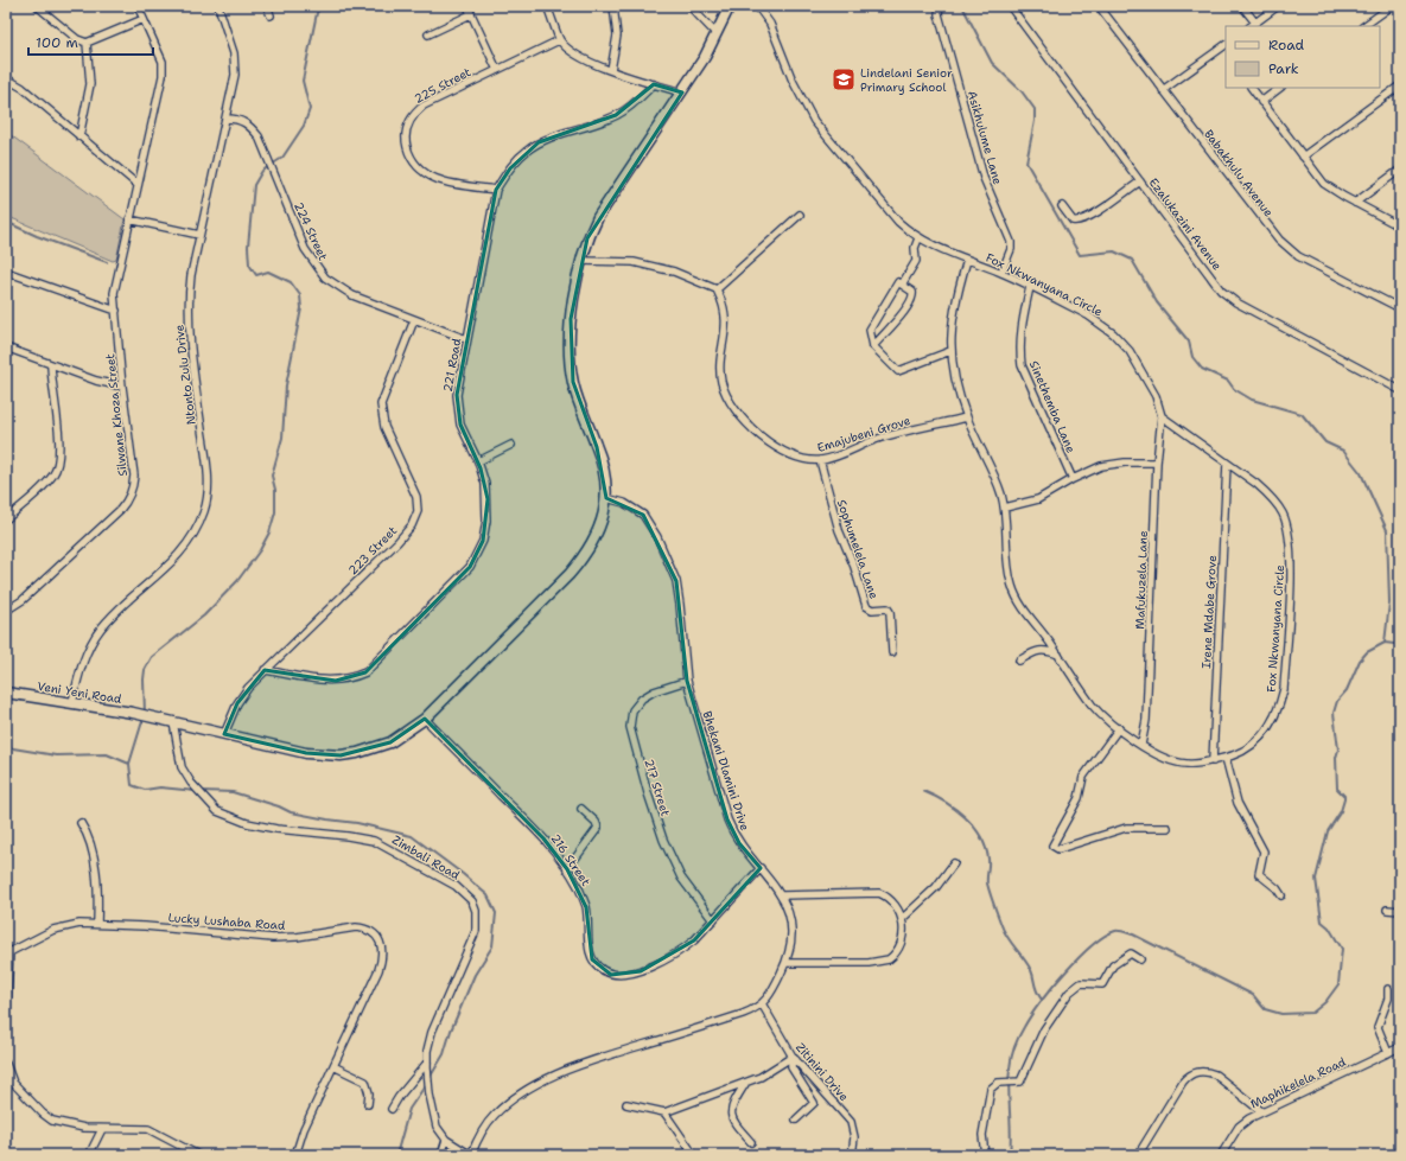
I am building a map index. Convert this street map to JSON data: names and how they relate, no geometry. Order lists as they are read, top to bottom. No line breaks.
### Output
{"streets":{"street":["225 Street","Asikhulume Lane","Babakhulu Avenue","Ezalukazini Avenue","224 Street","Fox Nkwanyana Circle","221 Road","Ntonto Zulu Drive","Sinethemba Lane","Silwane Khoza Street","Emajubeni Grove","Sophumelela Lane","223 Street","Mafukuzela Lane","Irene Mdabe Grove","Veni Yeni Road","Bhekani Dlamini Drive","217 Street","Zimbali Road","216 Street","Lucky Lushaba Road","Zitinini Drive","Maphikelela Road"]},"crossings":[["225 Street","221 Road"],["Asikhulume Lane","Fox Nkwanyana Circle"],["224 Street","221 Road"],["224 Street","Ntonto Zulu Drive"],["224 Street","223 Street"],["Fox Nkwanyana Circle","Sinethemba Lane"],["Fox Nkwanyana Circle","Emajubeni Grove"],["Fox Nkwanyana Circle","Mafukuzela Lane"],["Fox Nkwanyana Circle","Irene Mdabe Grove"],["221 Road","223 Street"],["Ntonto Zulu Drive","Veni Yeni Road"],["Emajubeni Grove","Sophumelela Lane"],["223 Street","Veni Yeni Road"],["Veni Yeni Road","Bhekani Dlamini Drive"],["Veni Yeni Road","Zimbali Road"],["Veni Yeni Road","216 Street"],["Bhekani Dlamini Drive","217 Street"],["Bhekani Dlamini Drive","216 Street"],["Bhekani Dlamini Drive","Zitinini Drive"],["217 Street","216 Street"]],"places":{"school or university":["Lindelani Senior Primary School"]},"legend":["Road","Park"],"scale_bar":"100 m"}
